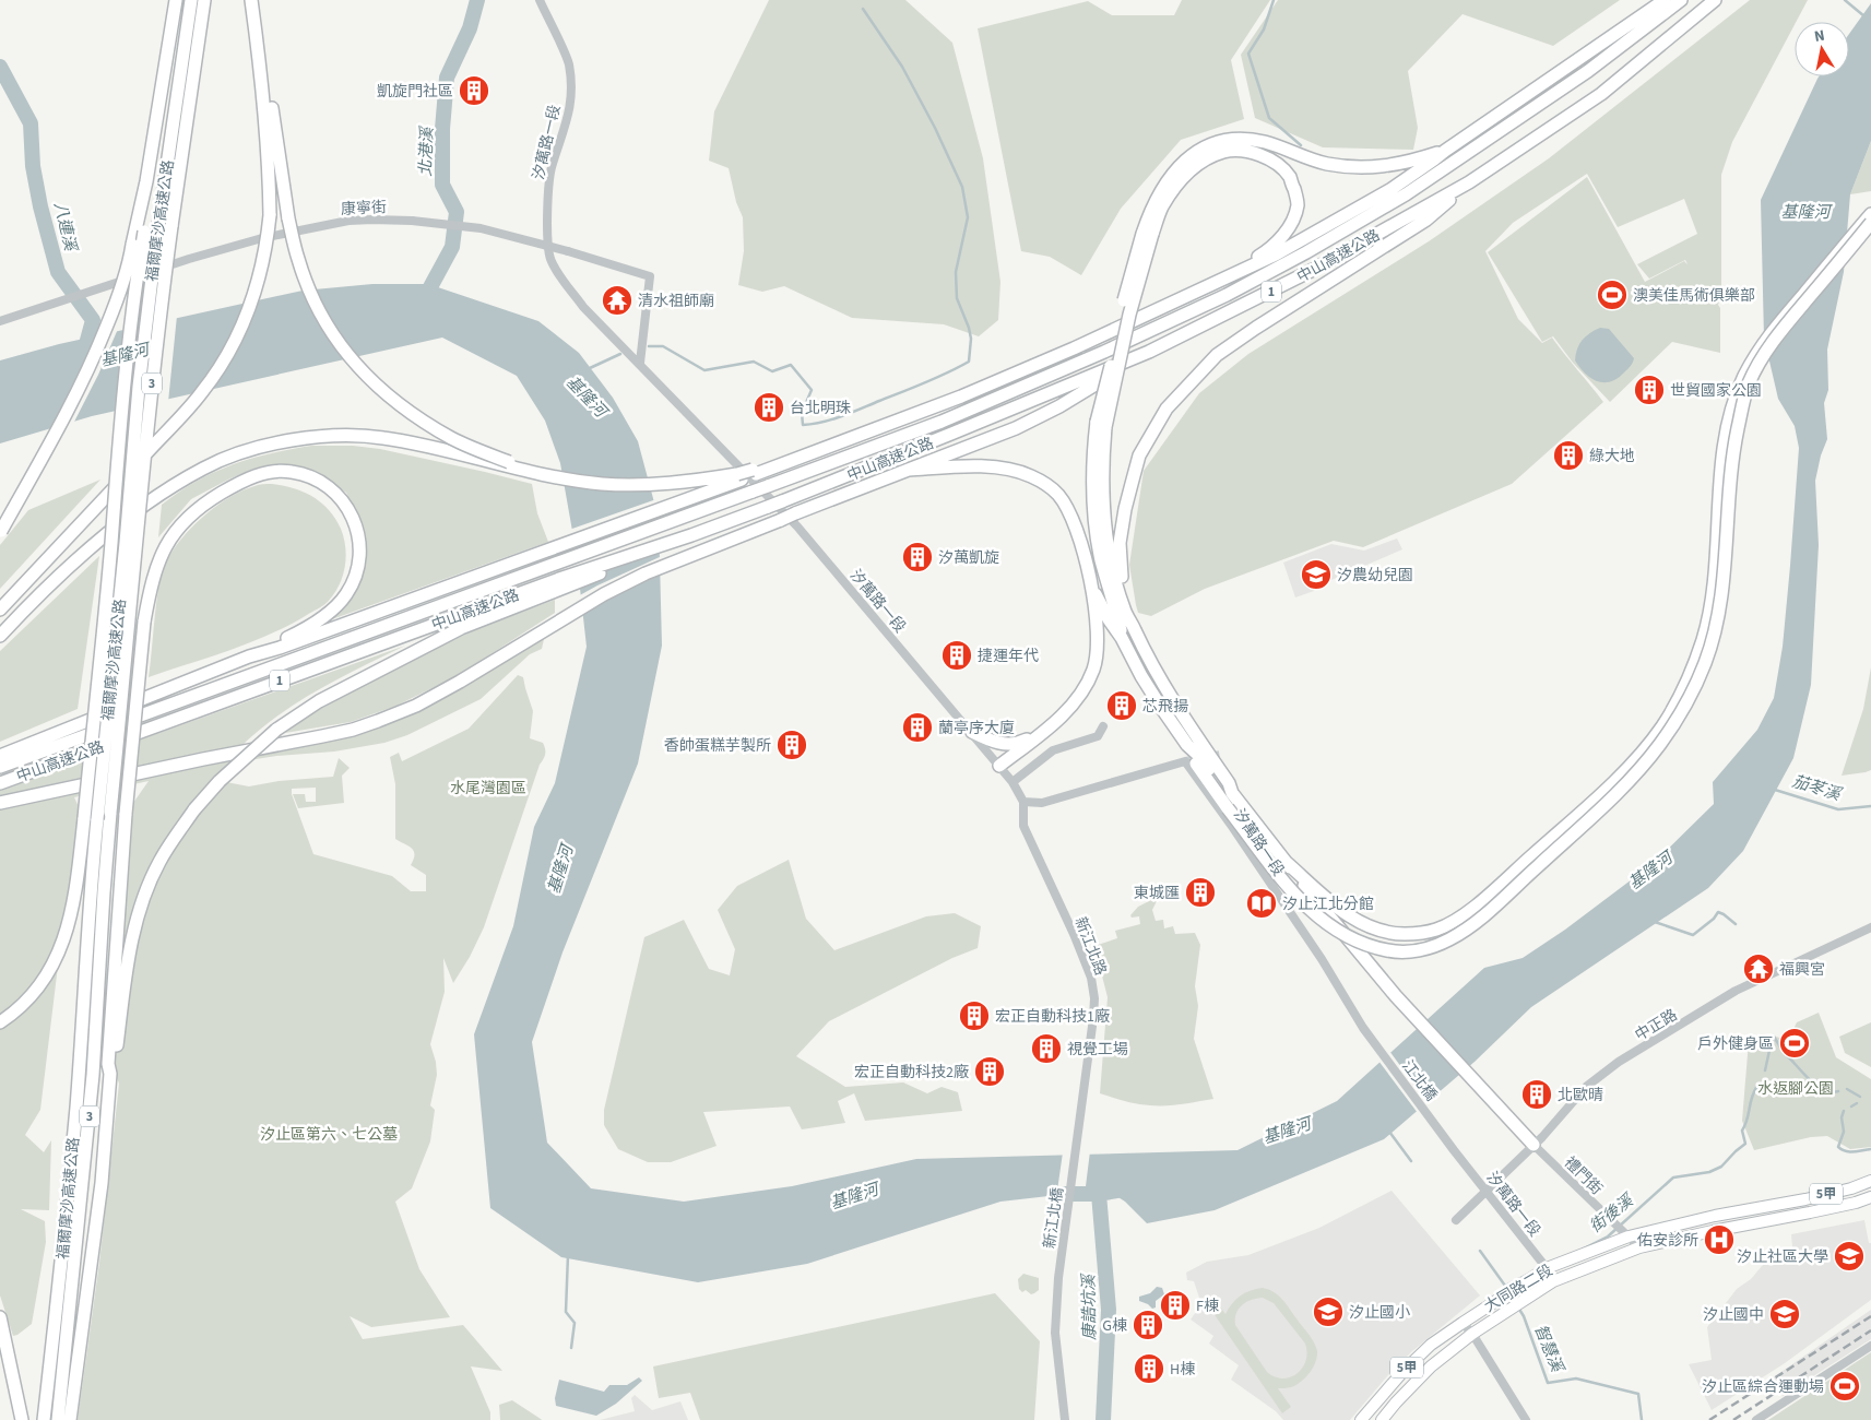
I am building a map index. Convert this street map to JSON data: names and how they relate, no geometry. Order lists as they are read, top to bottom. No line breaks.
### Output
{"streets":{"highway":["福爾摩沙高速公路","中山高速公路","1","3"],"main road":["5甲","大同路二段"],"street":["汐萬路一段","康寧街","新江北路","中正路","江北橋","禮門街","新江北橋"]},"crossings":[["汐萬路一段","康寧街"],["汐萬路一段","新江北路"],["汐萬路一段","中正路"],["汐萬路一段","江北橋"],["汐萬路一段","大同路二段"],["新江北路","新江北橋"],["中正路","禮門街"],["禮門街","大同路二段"]],"water":["北港溪","基隆河","八連溪","茄苳溪","街後溪","康誥坑溪","智慧溪"],"parks":["水尾灣園區","水返腳公園","汐止區第六、七公墓"],"places":{"building":["凱旋門社區","世貿國家公園","台北明珠","綠大地","汐萬凱旋","捷運年代","芯飛揚","蘭亭序大廈","香帥蛋糕芋製所","東城匯","宏正自動科技1廠","視覺工場","宏正自動科技2廠","北歐晴","F棟","G棟","H棟"],"sports":["澳美佳馬術俱樂部","戶外健身區","汐止區綜合運動場"],"temple":["清水祖師廟","福興宮"],"school or university":["汐農幼兒園","汐止社區大學","汐止國小","汐止國中"],"library":["汐止江北分館"],"hospital":["佑安診所"]},"north":"top"}
